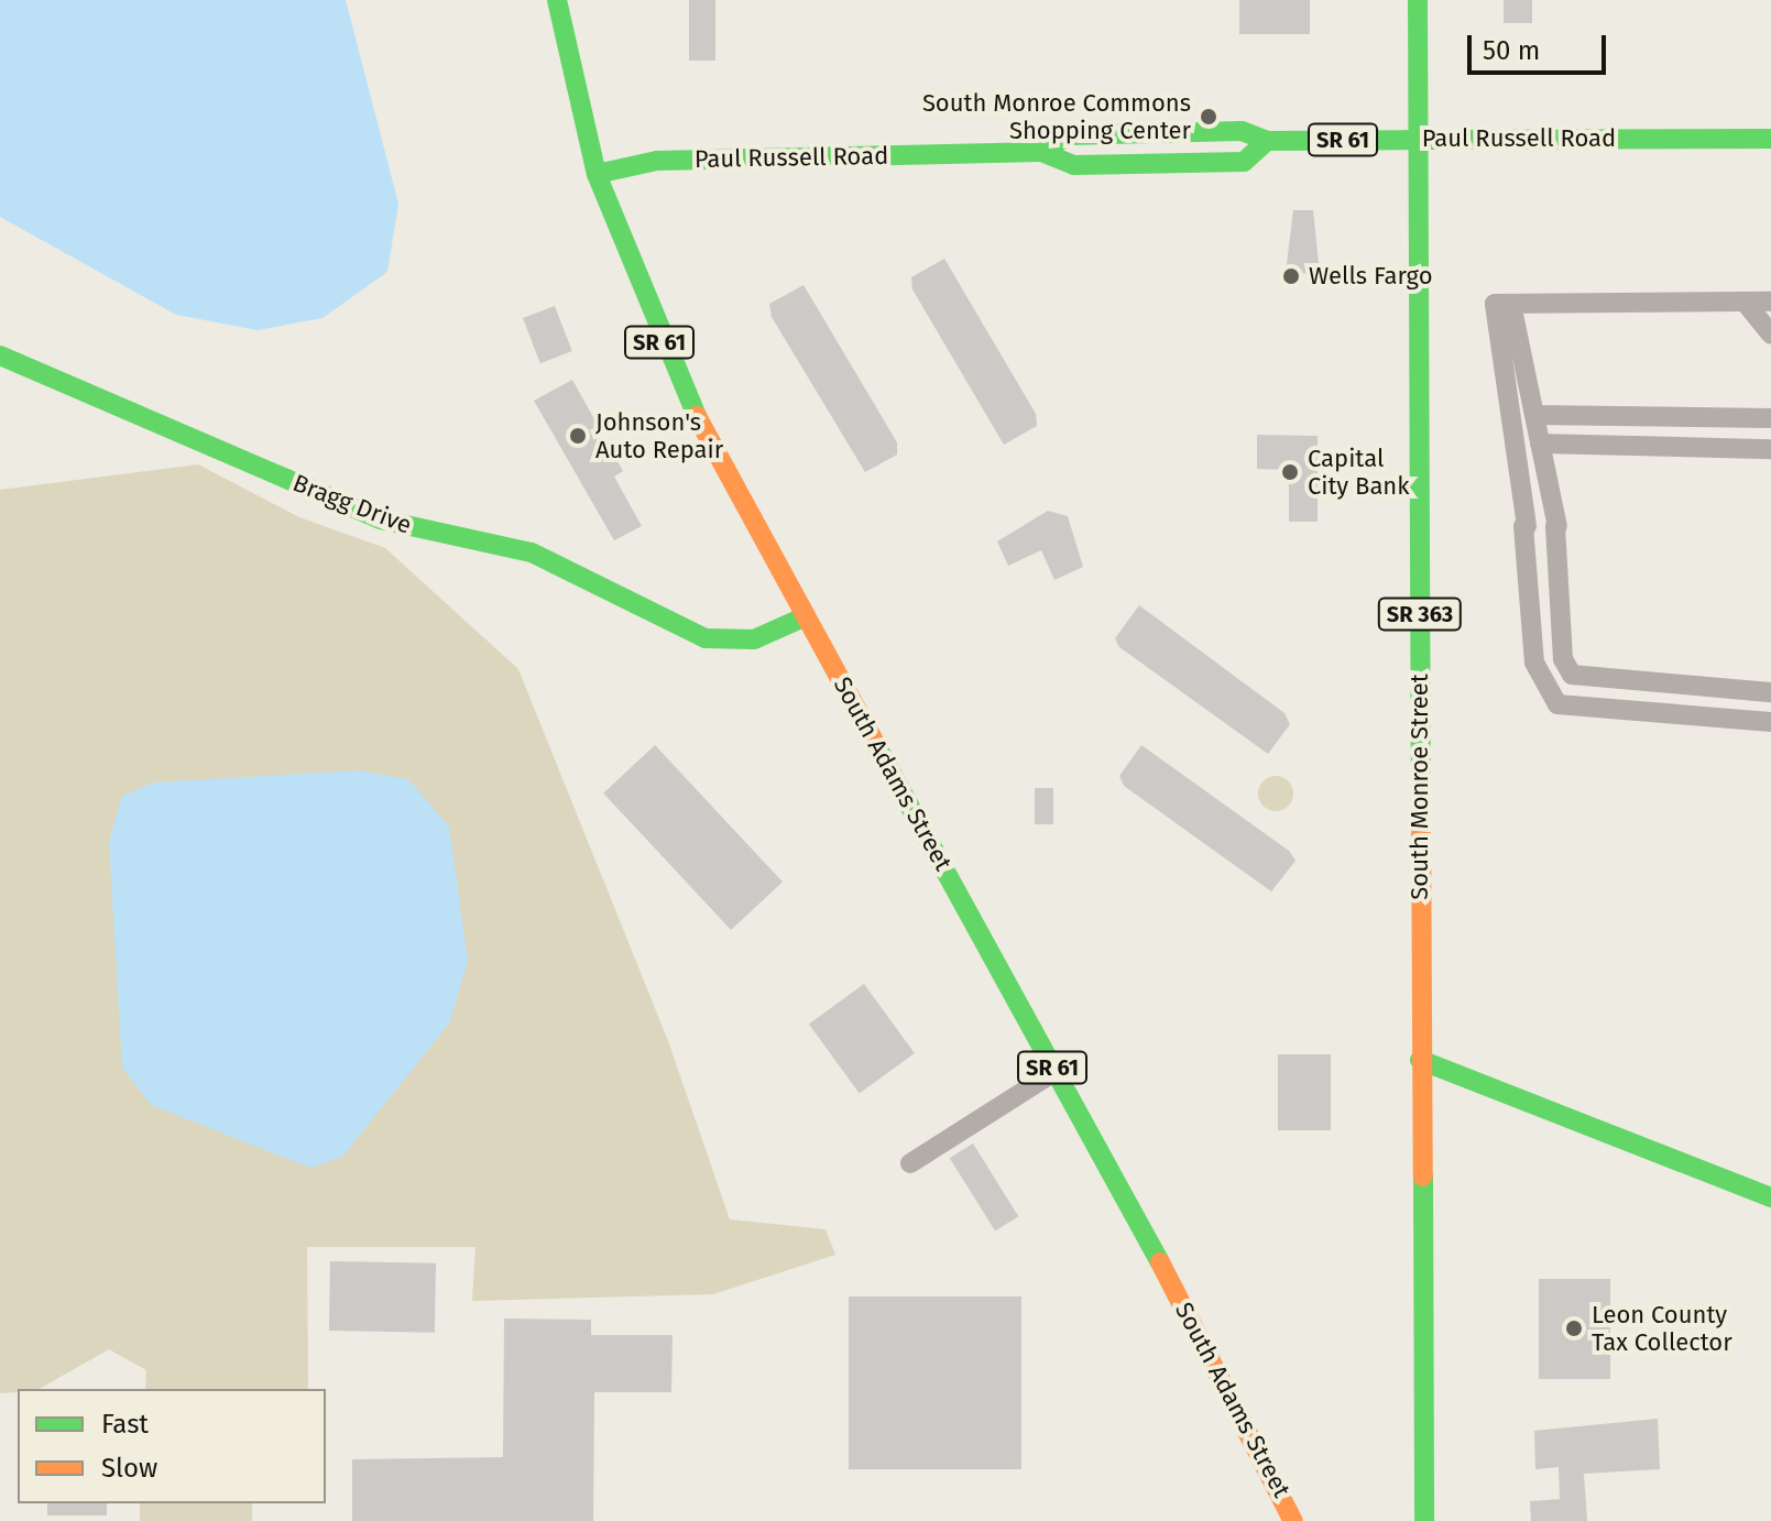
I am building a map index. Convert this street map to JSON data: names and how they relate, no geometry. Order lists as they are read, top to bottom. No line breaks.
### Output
{"streets":{"main road":["Paul Russell Road","SR 61","Bragg Drive","SR 363","South Adams Street","South Monroe Street"]},"crossings":[["Paul Russell Road","South Adams Street"],["Paul Russell Road","South Monroe Street"],["Bragg Drive","South Adams Street"]],"places":["South Monroe Commons Shopping Center","Wells Fargo","Johnson's Auto Repair","Capital City Bank","Leon County Tax Collector"],"legend":["Fast","Slow"],"scale_bar":"50 m"}
